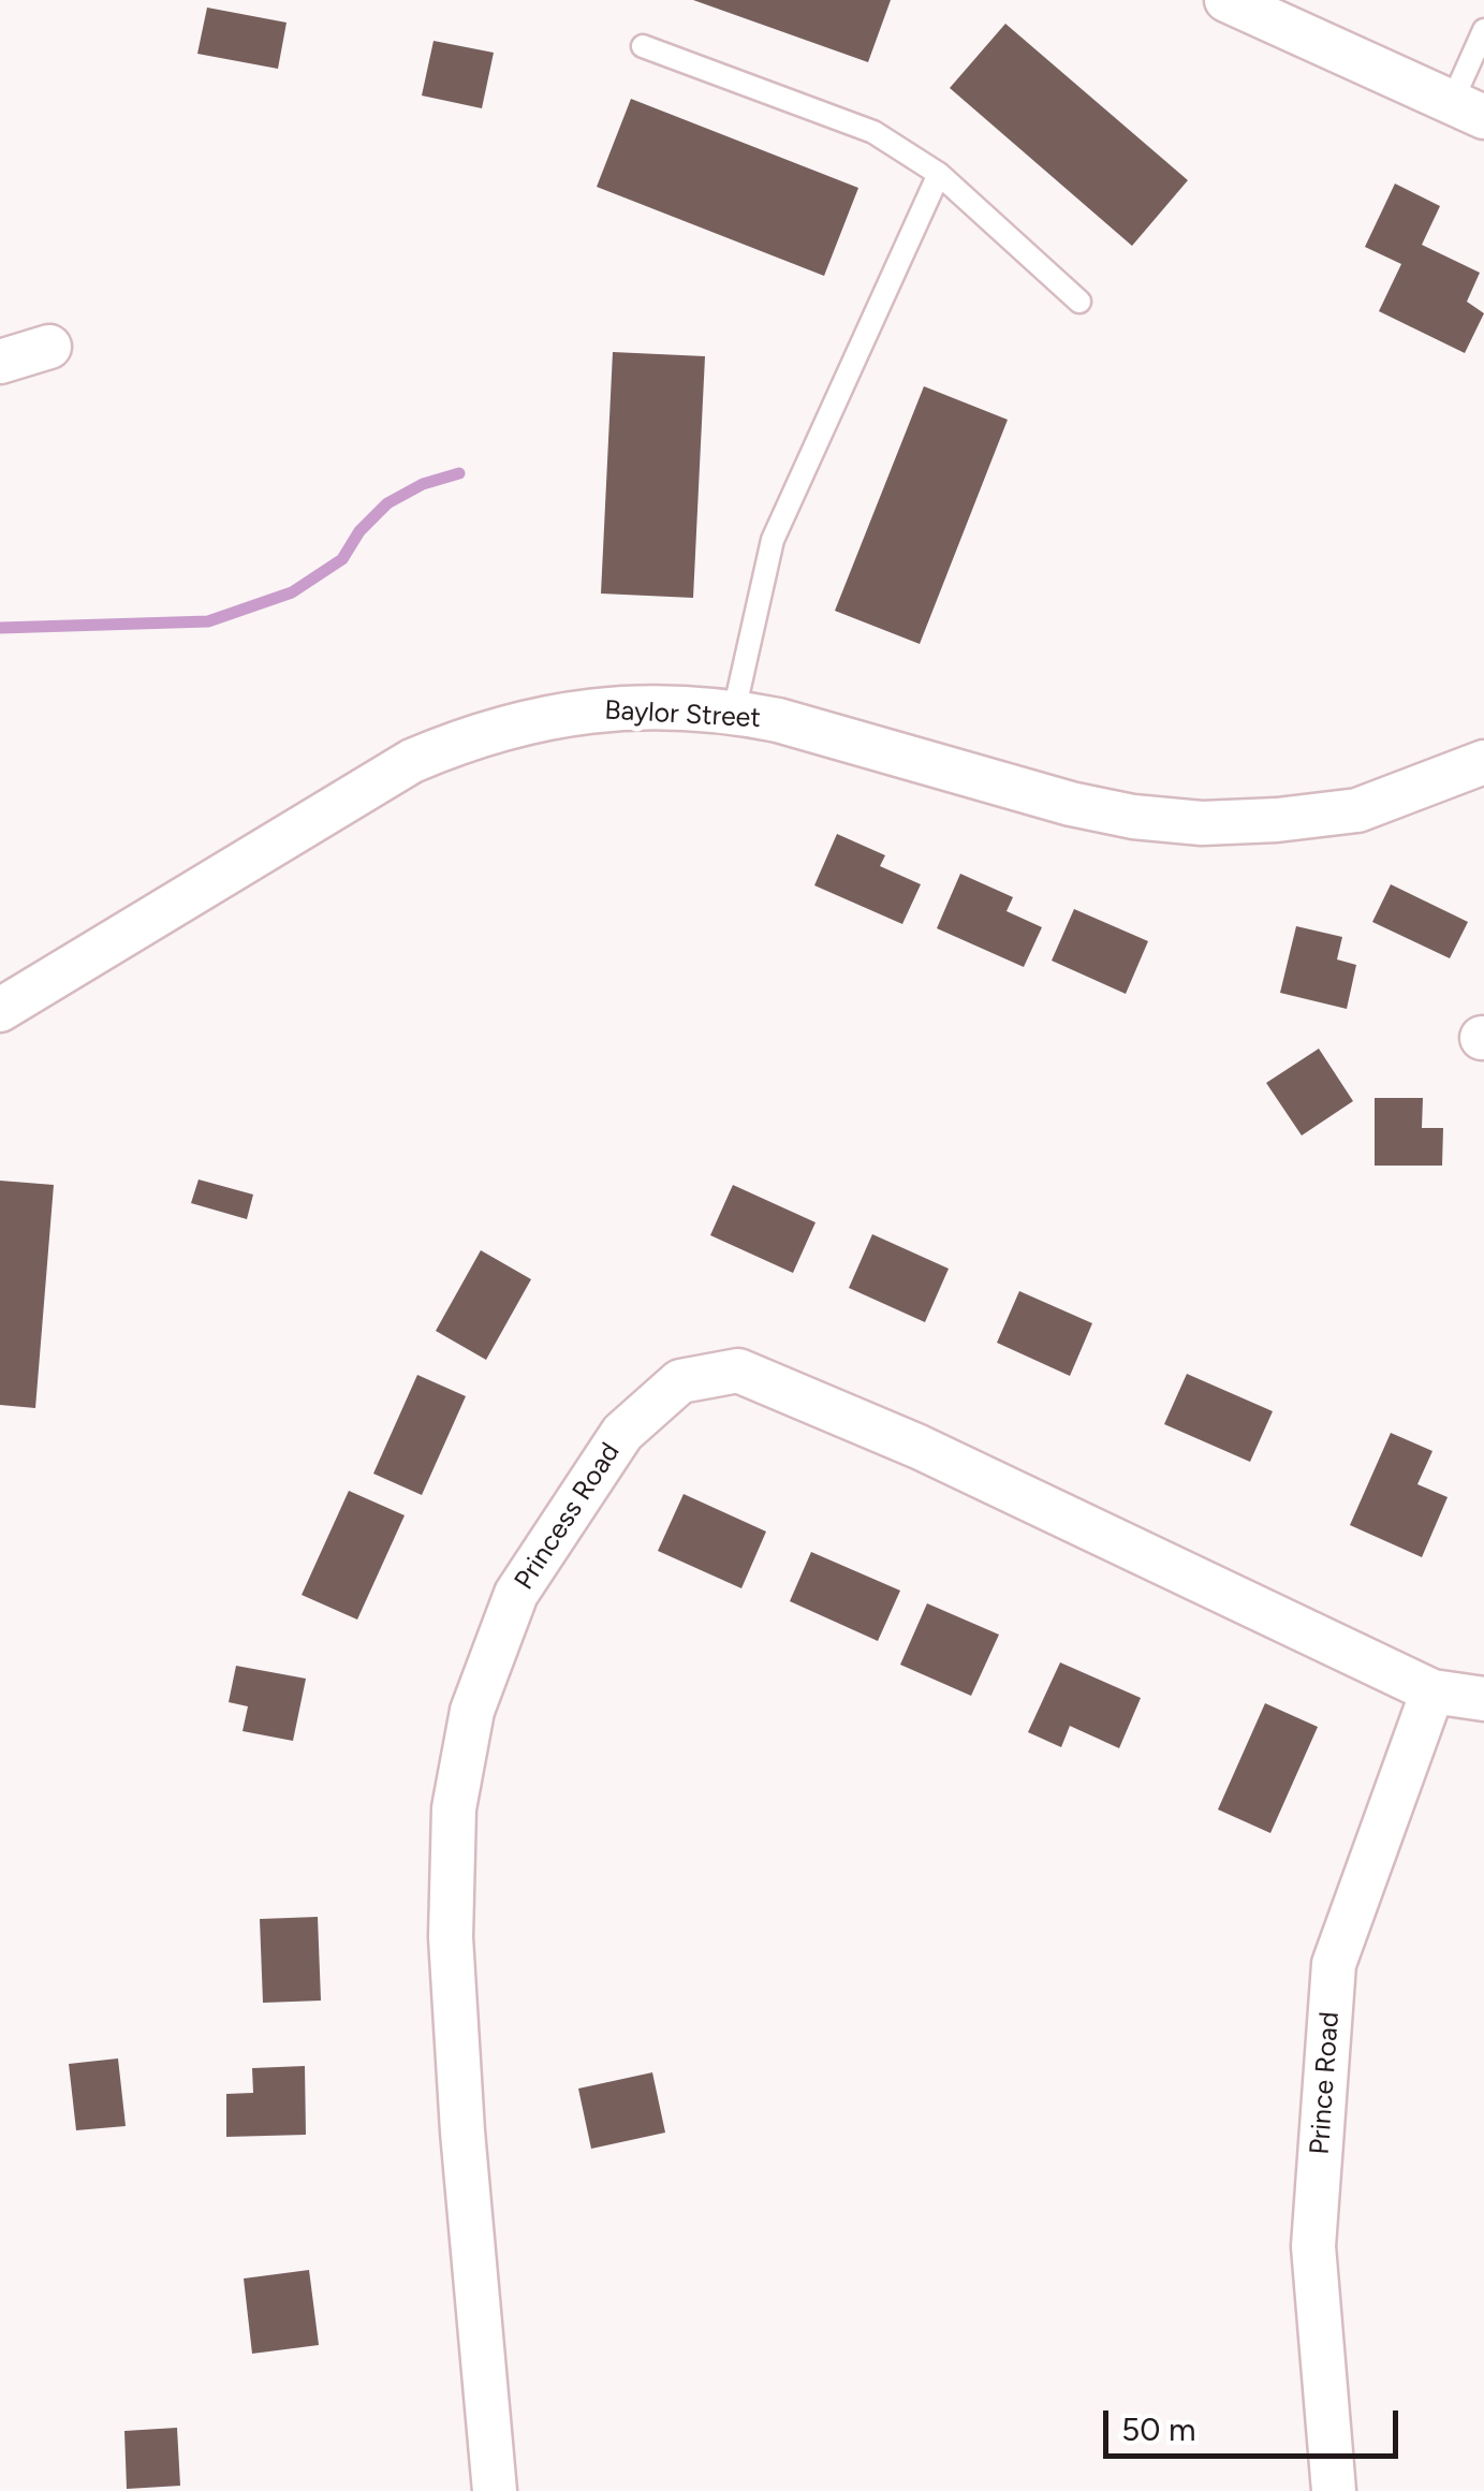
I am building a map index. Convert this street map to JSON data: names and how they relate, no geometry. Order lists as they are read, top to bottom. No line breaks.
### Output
{"streets":{"street":["Baylor Street","Princess Road","Prince Road"]},"crossings":[["Princess Road","Prince Road"]],"scale_bar":"50 m"}
